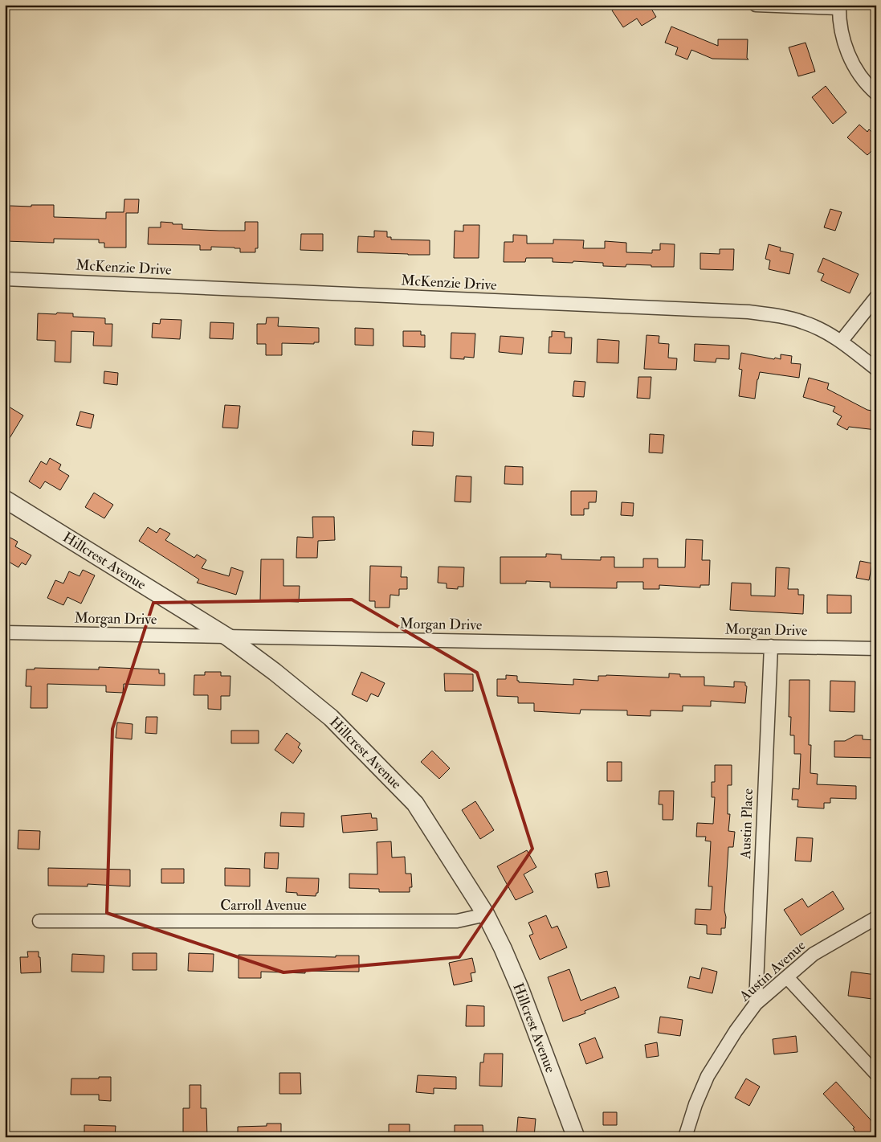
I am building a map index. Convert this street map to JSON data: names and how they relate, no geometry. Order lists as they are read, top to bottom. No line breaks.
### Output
{"streets":{"street":["McKenzie Drive","Hillcrest Avenue","Morgan Drive","Austin Place","Carroll Avenue","Austin Avenue"]},"crossings":[["Hillcrest Avenue","Morgan Drive"],["Hillcrest Avenue","Carroll Avenue"],["Morgan Drive","Austin Place"],["Austin Place","Austin Avenue"]]}
